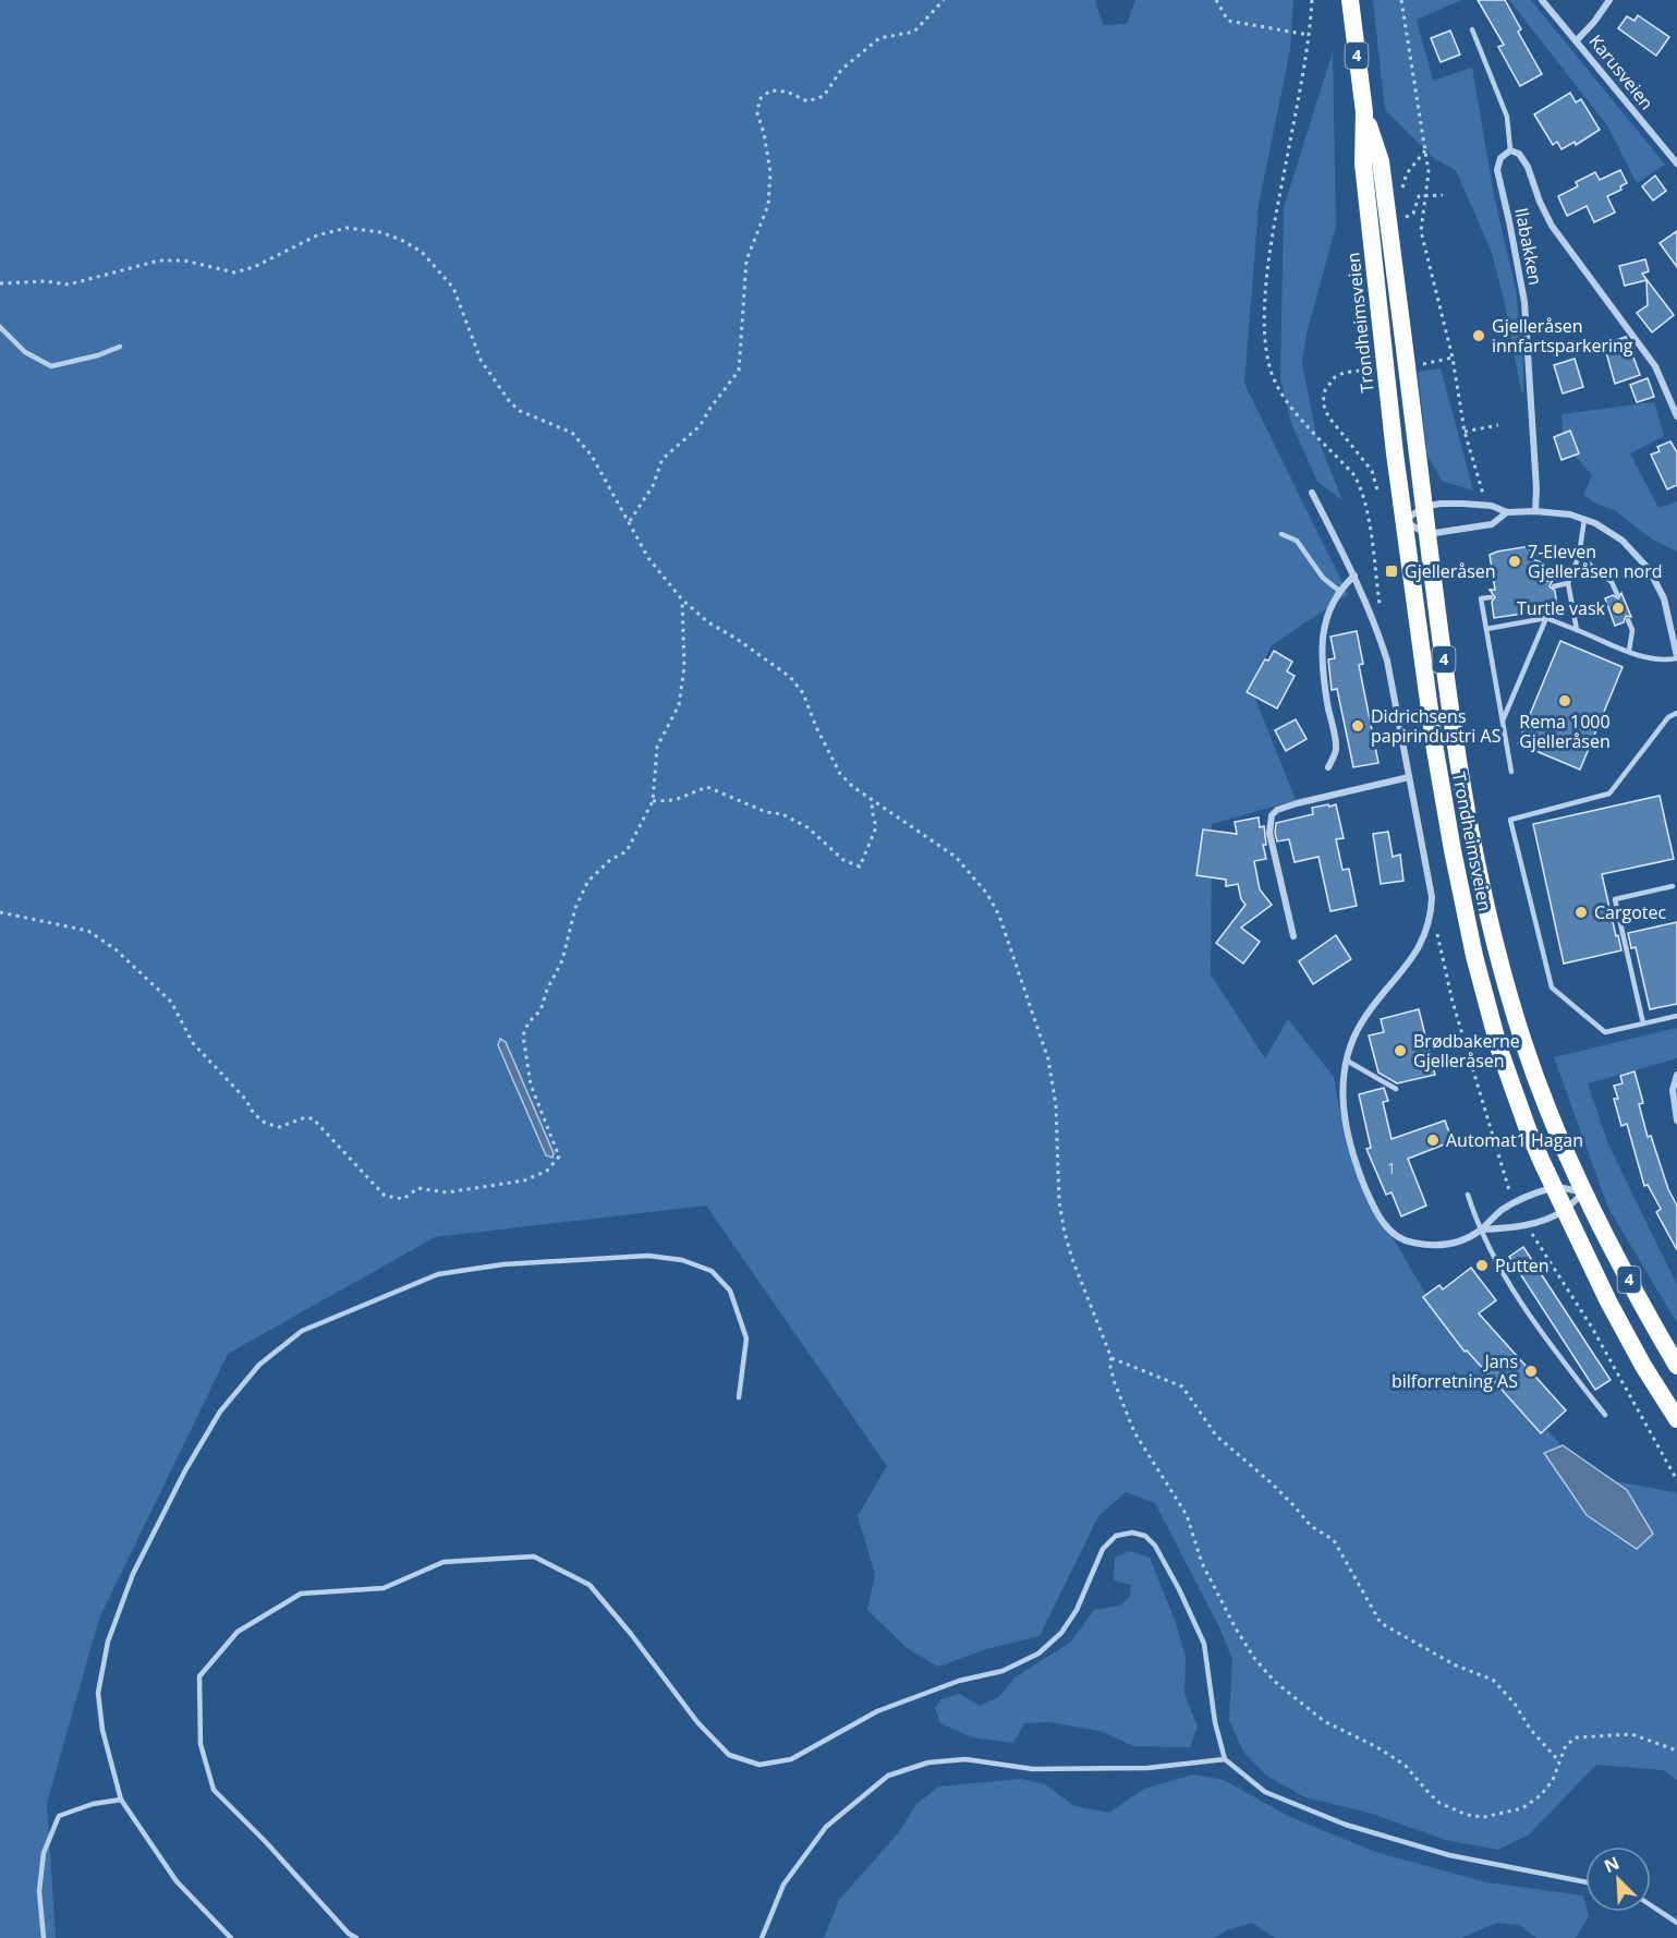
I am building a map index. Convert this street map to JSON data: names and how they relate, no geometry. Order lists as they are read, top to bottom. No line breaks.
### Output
{"streets":{"highway":["4","Trondheimsveien"],"street":["Karusveien","Ilabakken"]},"places":{"other":["Gjelleråsen innfartsparkering","7-Eleven Gjelleråsen nord","Turtle vask","Rema 1000 Gjelleråsen","Didrichsens papirindustri AS","Cargotec","Brødbakerne Gjelleråsen","Automat1 Hagan","Putten","Jans bilforretning AS"],"transit":["Gjelleråsen"]},"house_numbers":["1"],"north":"top left"}
